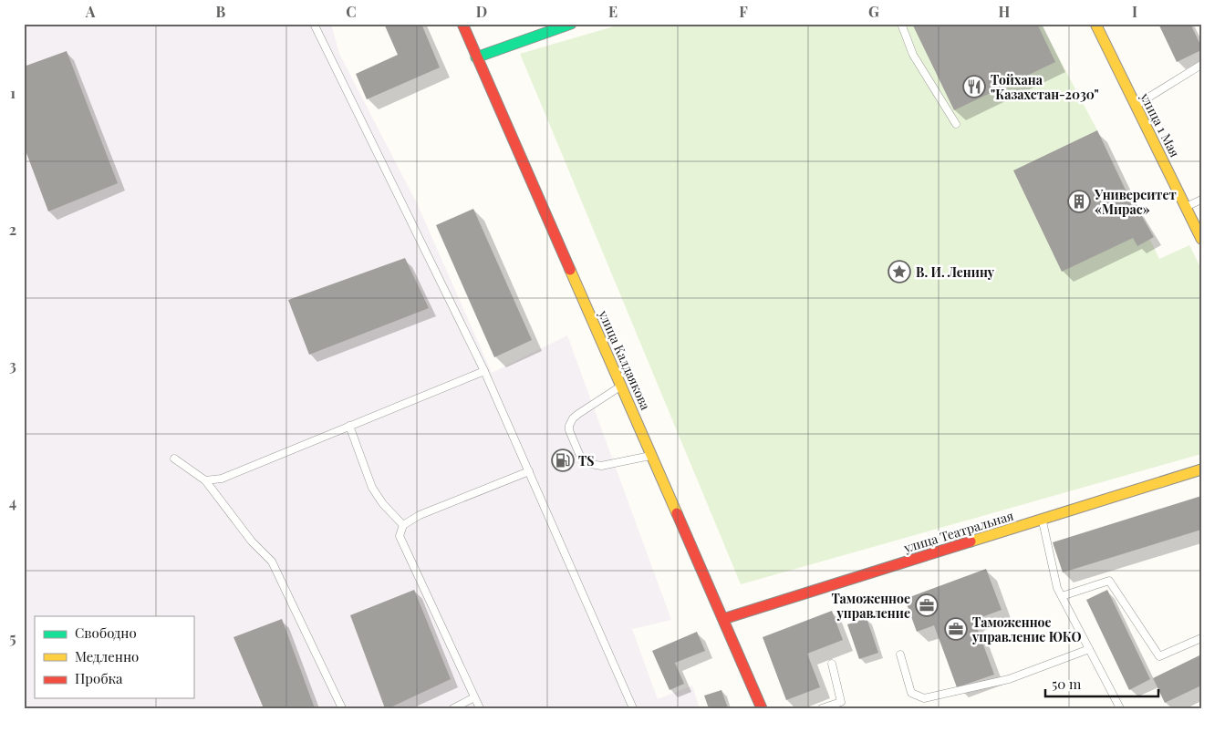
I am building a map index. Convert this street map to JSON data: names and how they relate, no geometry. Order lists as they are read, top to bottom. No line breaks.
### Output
{"streets":{"street":["улица 1 Мая","улица Калдаякова","улица Театральная"]},"crossings":[["улица Калдаякова","улица Театральная"]],"places":{"restaurant":["Тойхана \"Казахстан-2030\""],"building":["Университет «Мирас»"],"place":["В. И. Ленину"],"fuel station":["TS"],"office":["Таможенное управление","Таможенное управление ЮКО"]},"legend":["Свободно","Медленно","Пробка"],"scale_bar":"50 m","grid":{"columns":["A","B","C","D","E","F","G","H","I"],"rows":["1","2","3","4","5"]}}
